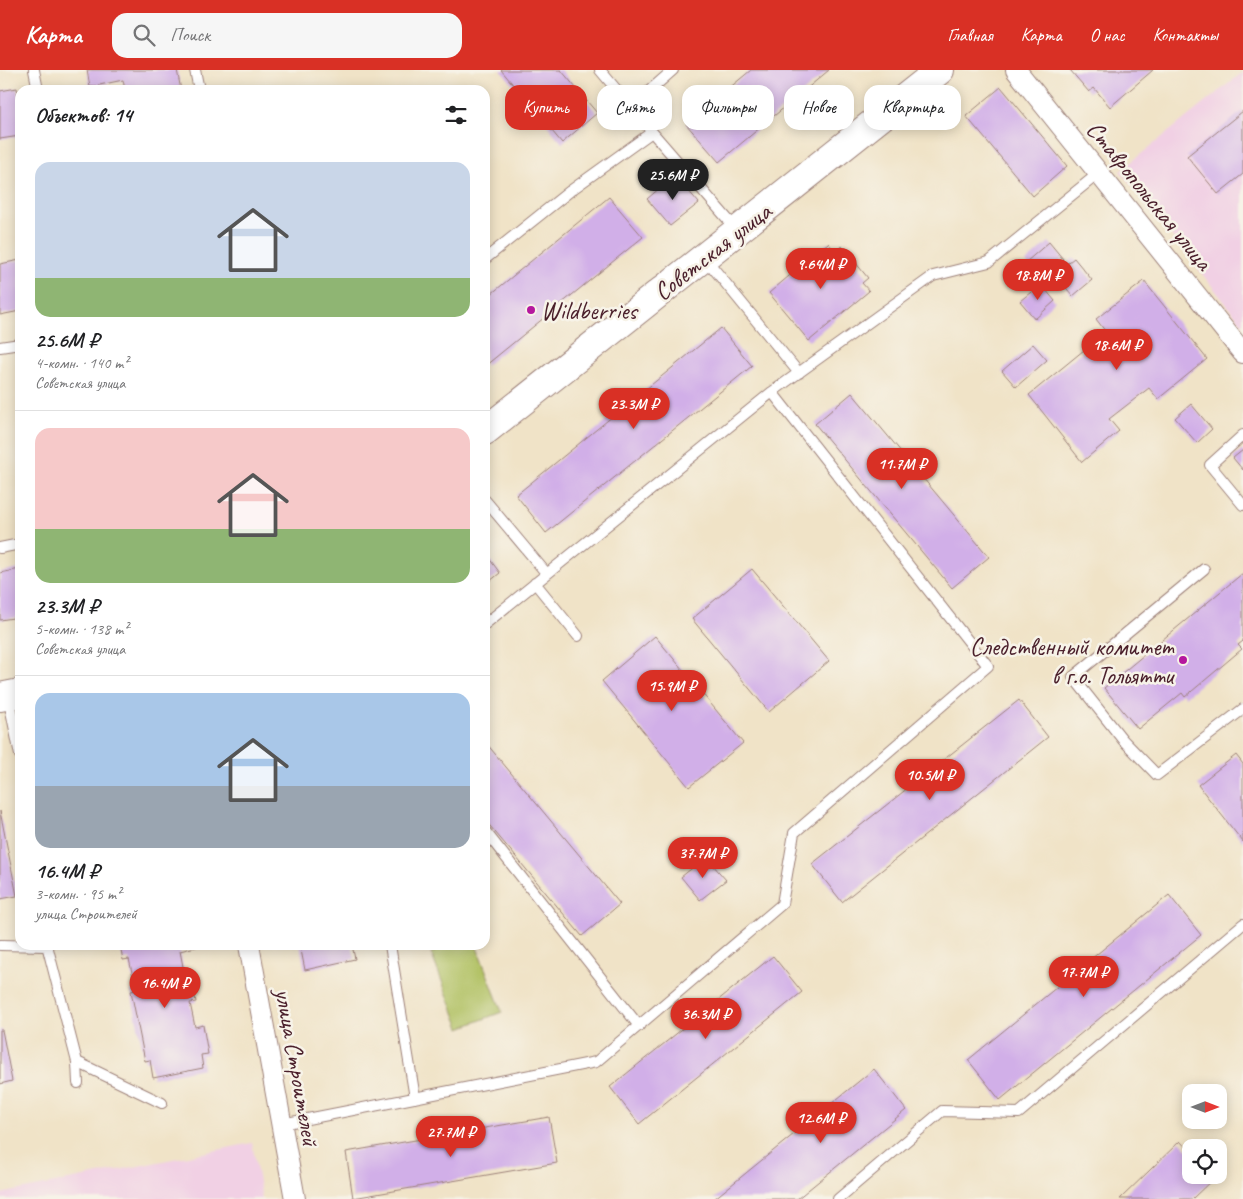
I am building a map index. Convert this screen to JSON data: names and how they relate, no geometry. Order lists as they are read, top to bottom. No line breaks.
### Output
{"streets":{"main road":["Советская улица"],"street":["Ставропольская улица","улица Строителей"]},"places":["Wildberries","Следственный комитет в г.о. Тольятти"],"north":"right","page":{"header":"Карта","search":"Поиск","nav":["Главная","Карта","О нас","Контакты"],"chip":["Купить","Снять","Фильтры","Новое","Квартира"],"heading":"Объектов: 14","list":[{"name":"25.6M ₽","note":"4-комн. · 140 m² · Советская улица"},{"name":"23.3M ₽","note":"5-комн. · 138 m² · Советская улица"},{"name":"16.4M ₽","note":"3-комн. · 95 m² · улица Строителей"}],"price":["25.6M ₽","9.64M ₽","18.8M ₽","18.6M ₽","23.3M ₽","11.7M ₽","15.9M ₽","10.5M ₽","37.7M ₽","17.7M ₽","16.4M ₽","36.3M ₽","12.6M ₽","27.7M ₽"]}}
